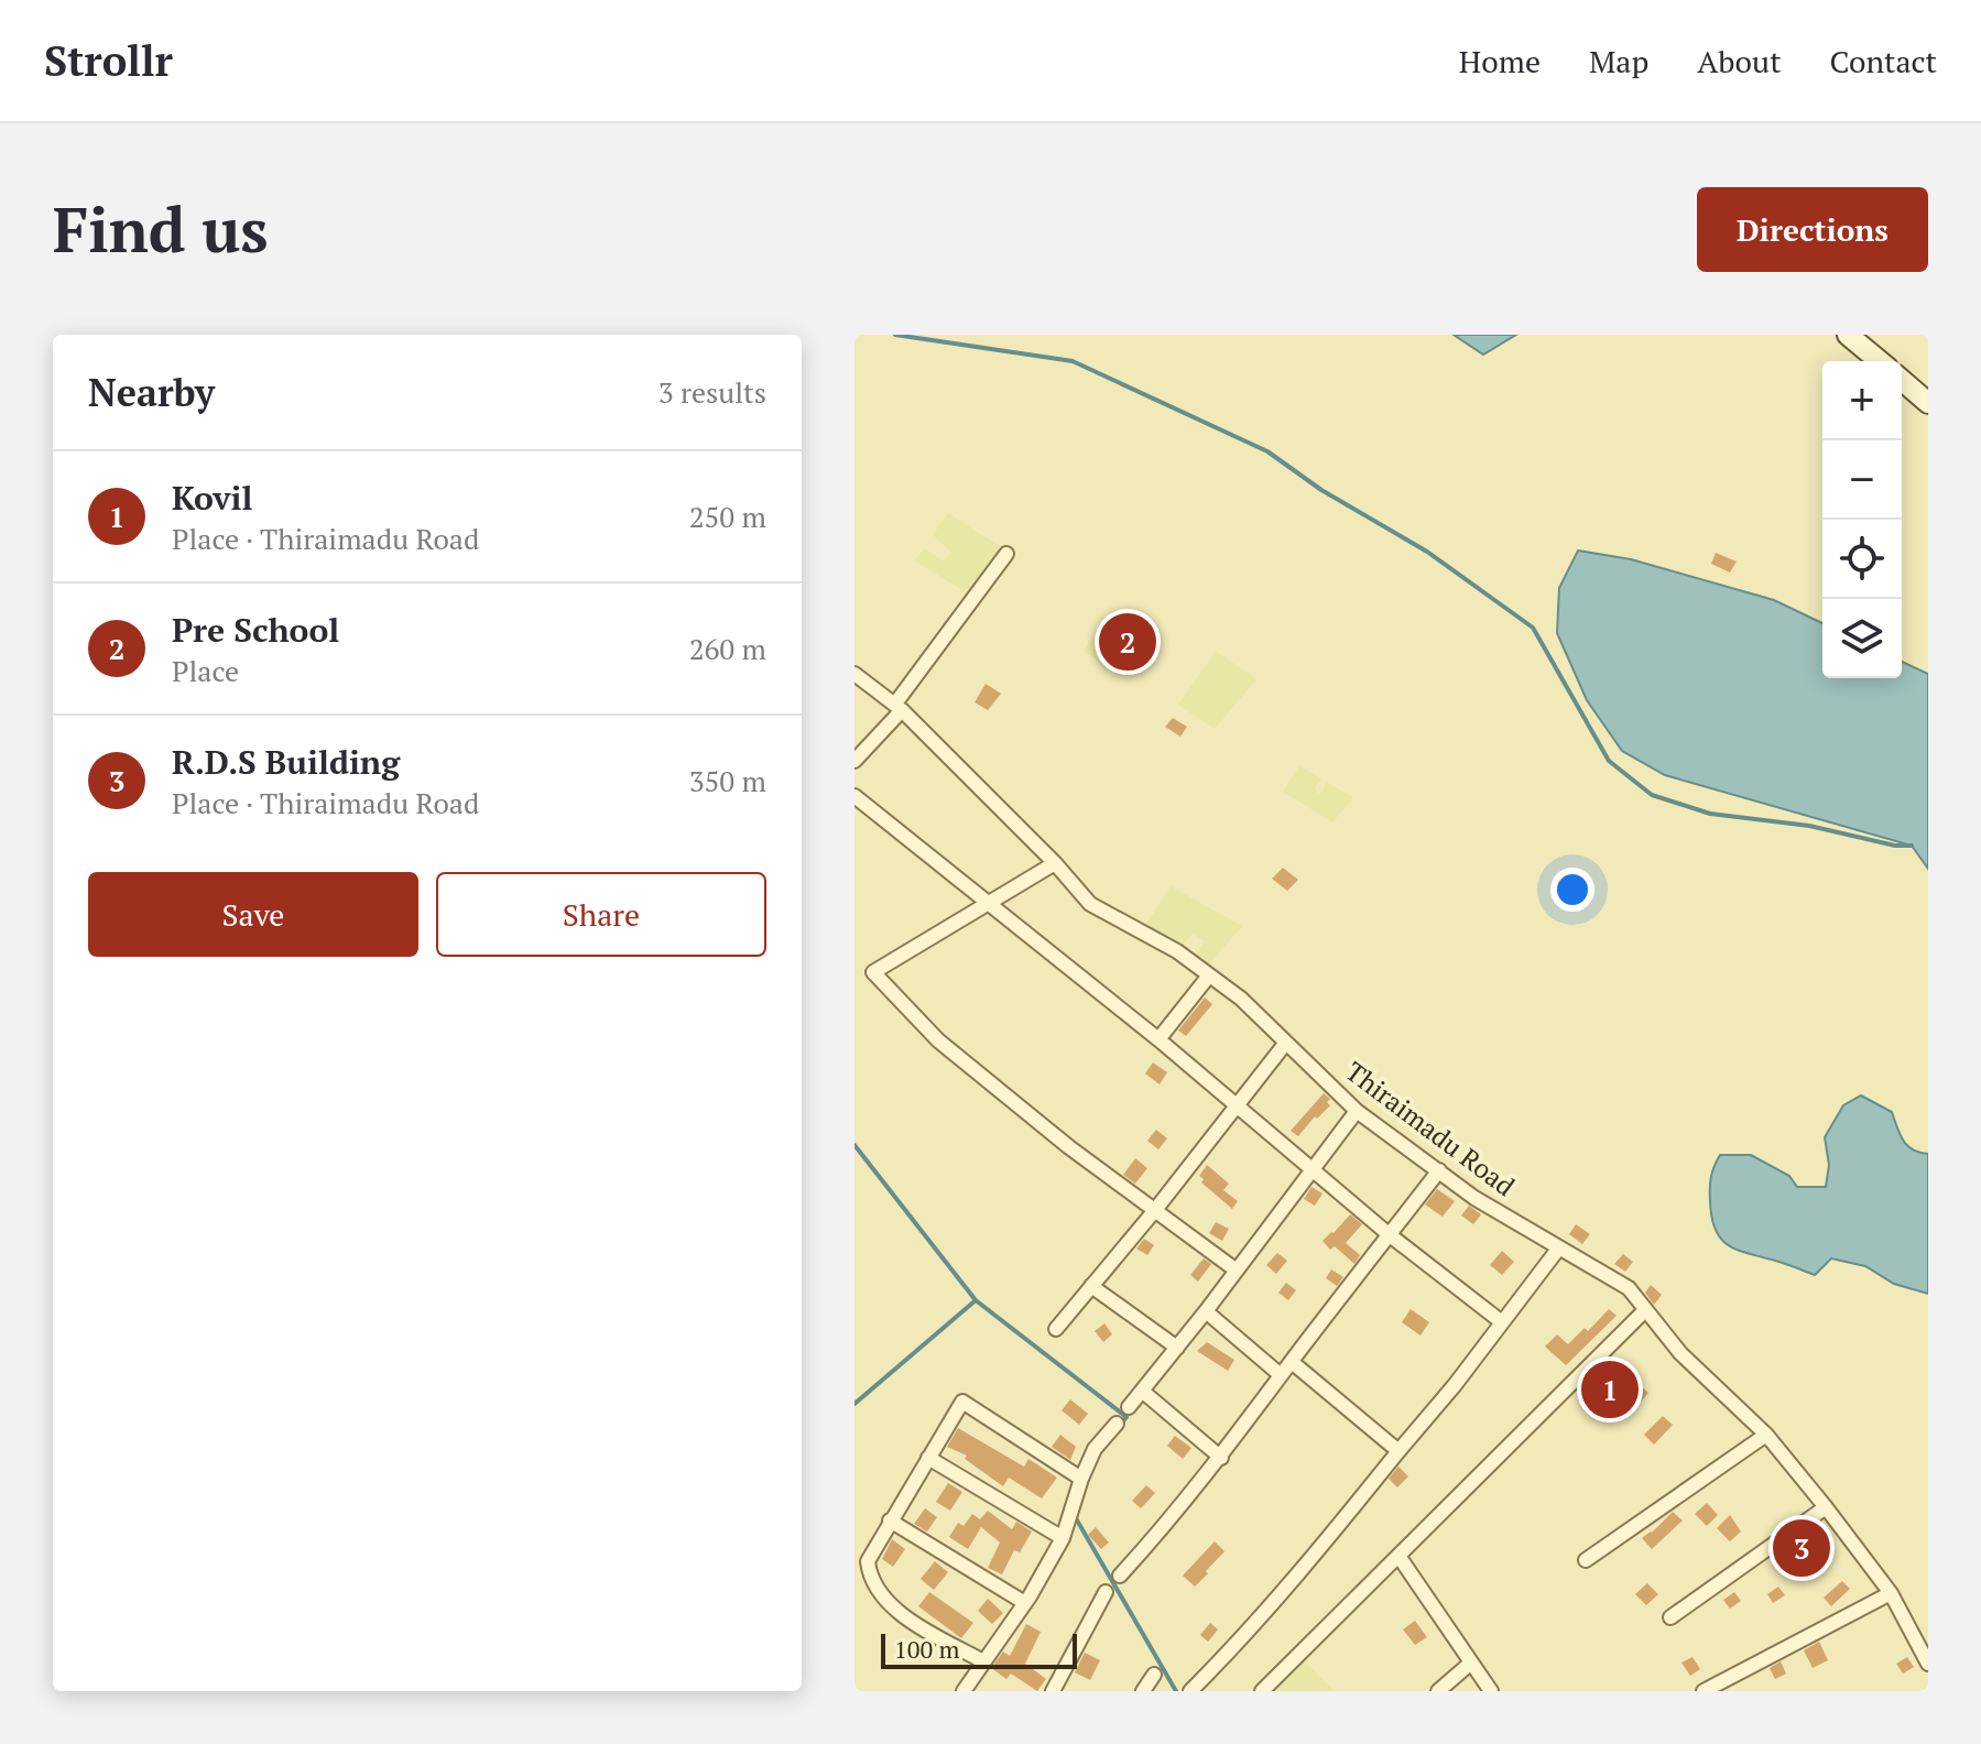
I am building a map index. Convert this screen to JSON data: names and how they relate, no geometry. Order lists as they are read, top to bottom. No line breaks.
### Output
{"streets":{"street":["Thiraimadu Road"]},"scale_bar":"100 m","page":{"header":"Strollr","nav":["Home","Map","About","Contact"],"buttons":["Directions",["Save","Share"]],"title":"Find us","heading":["Nearby","3 results"],"map_buttons":["+","−"],"list":[{"mark":"1","name":"Kovil","note":"Place · Thiraimadu Road","value":"250 m"},{"mark":"2","name":"Pre School","note":"Place","value":"260 m"},{"mark":"3","name":"R.D.S Building","note":"Place · Thiraimadu Road","value":"350 m"}],"pins":["2","1","3"],"scale":"100 m"}}
